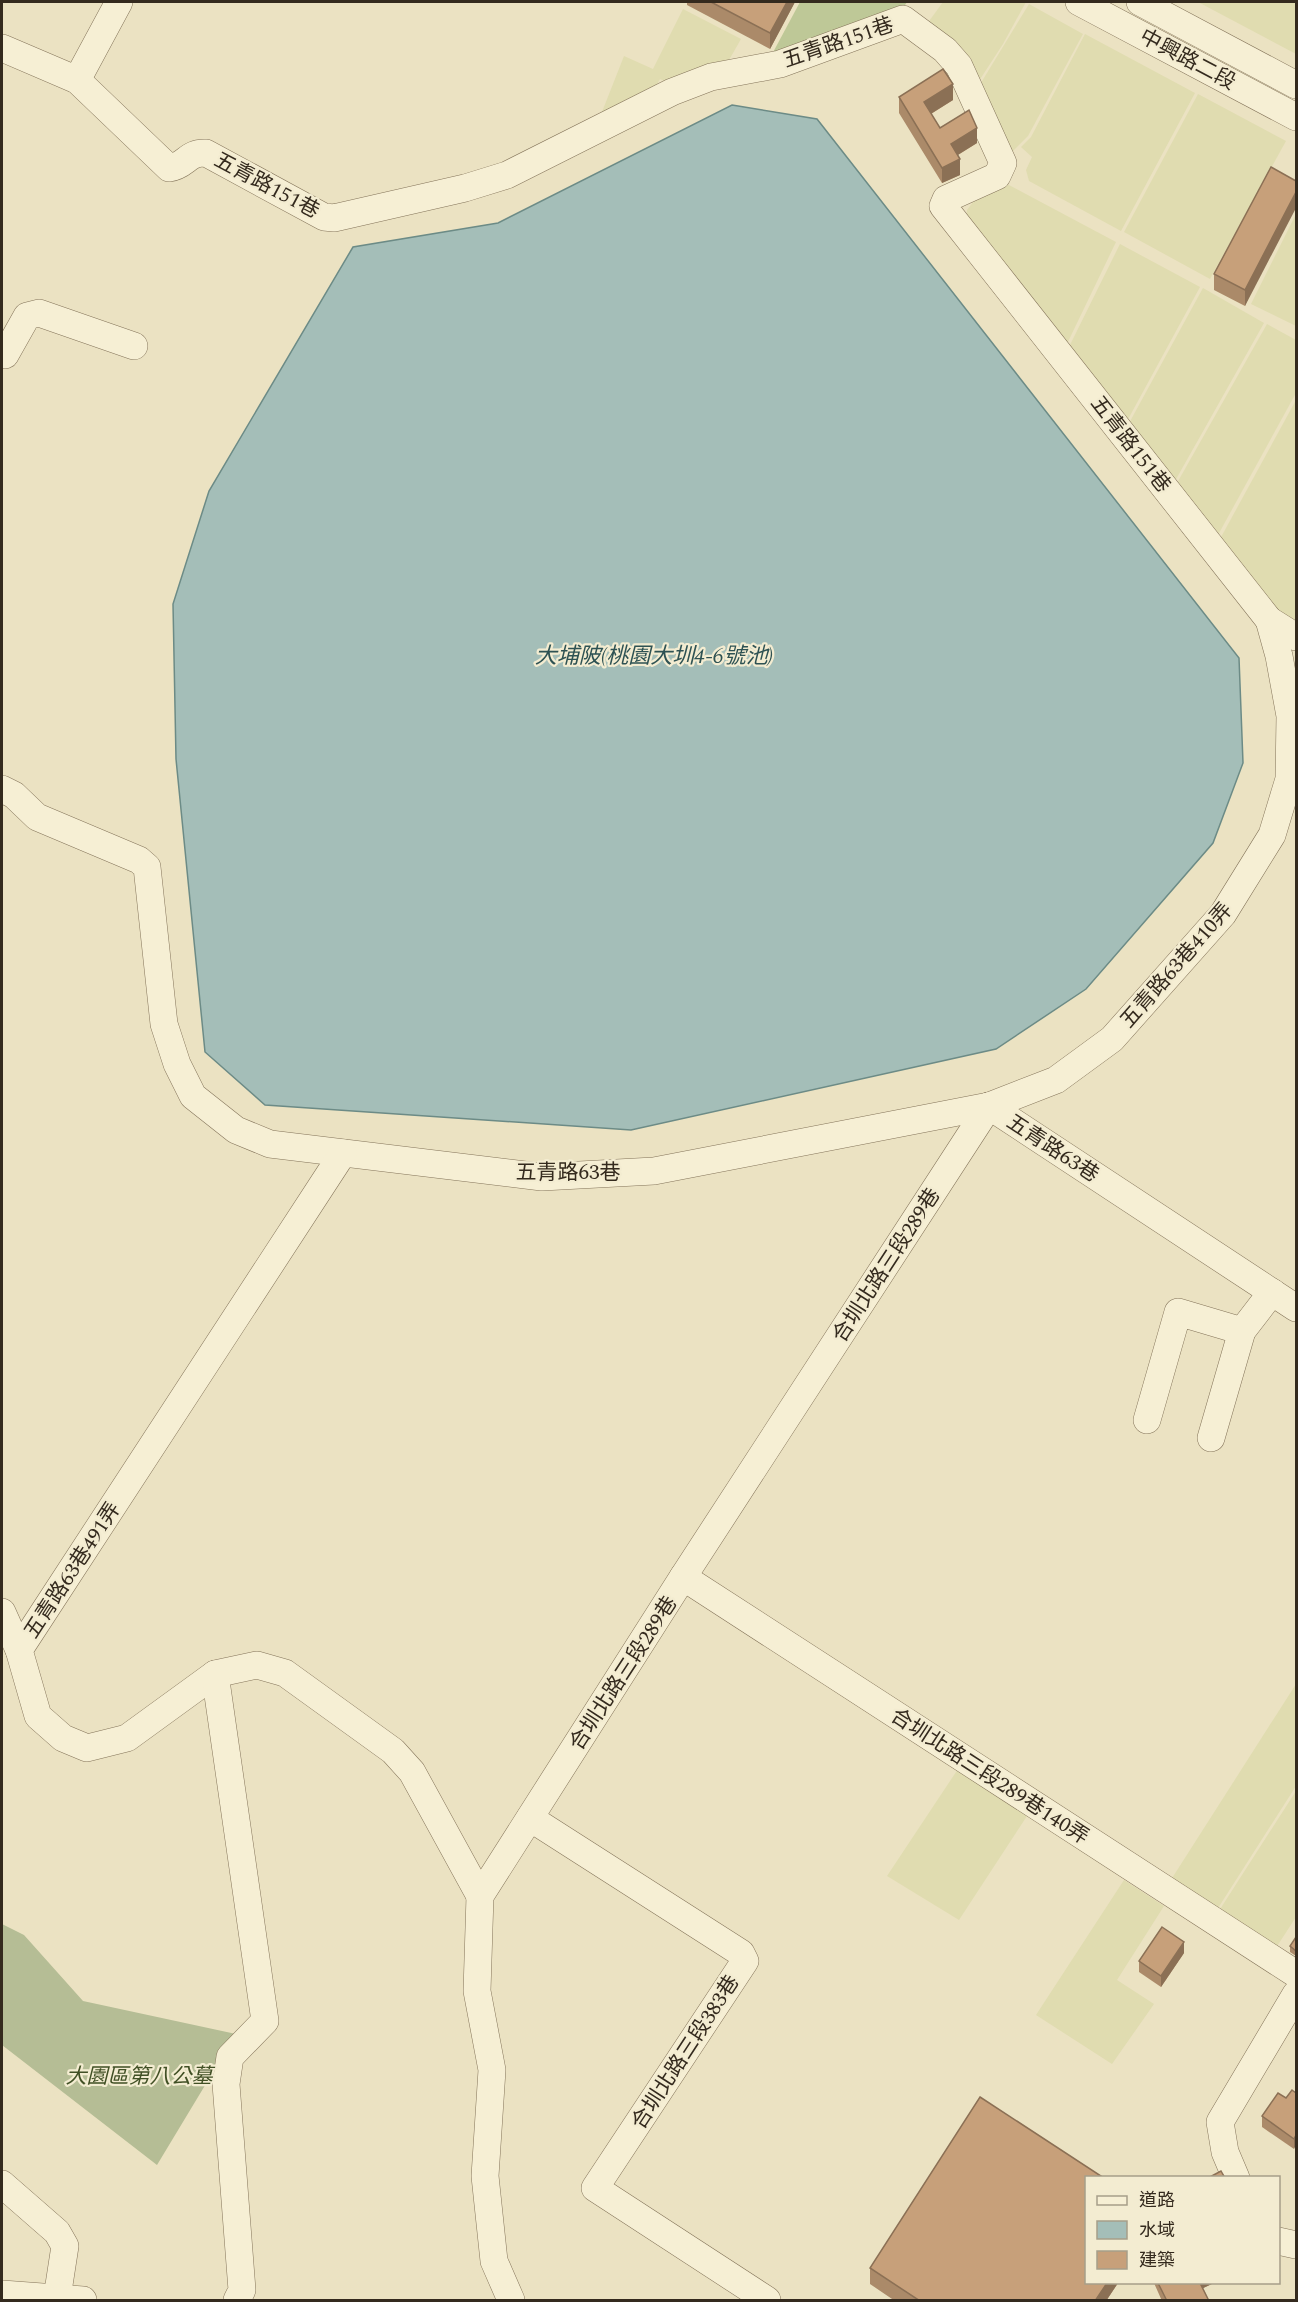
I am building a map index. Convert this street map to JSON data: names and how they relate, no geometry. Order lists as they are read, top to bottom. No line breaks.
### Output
{"streets":{"street":["五青路151巷","中興路二段","五青路63巷410弄","五青路63巷","合圳北路三段289巷","五青路63巷491弄","合圳北路三段289巷140弄","合圳北路三段383巷"]},"crossings":[["五青路151巷","五青路63巷410弄"],["五青路63巷410弄","五青路63巷"],["五青路63巷410弄","合圳北路三段289巷"],["五青路63巷","合圳北路三段289巷"],["五青路63巷","五青路63巷491弄"],["合圳北路三段289巷","五青路63巷491弄"],["合圳北路三段289巷","合圳北路三段289巷140弄"],["合圳北路三段289巷","合圳北路三段383巷"]],"water":["大埔陂(桃園大圳4-6號池)"],"parks":["大園區第八公墓"],"legend":["道路","水域","建築"]}
